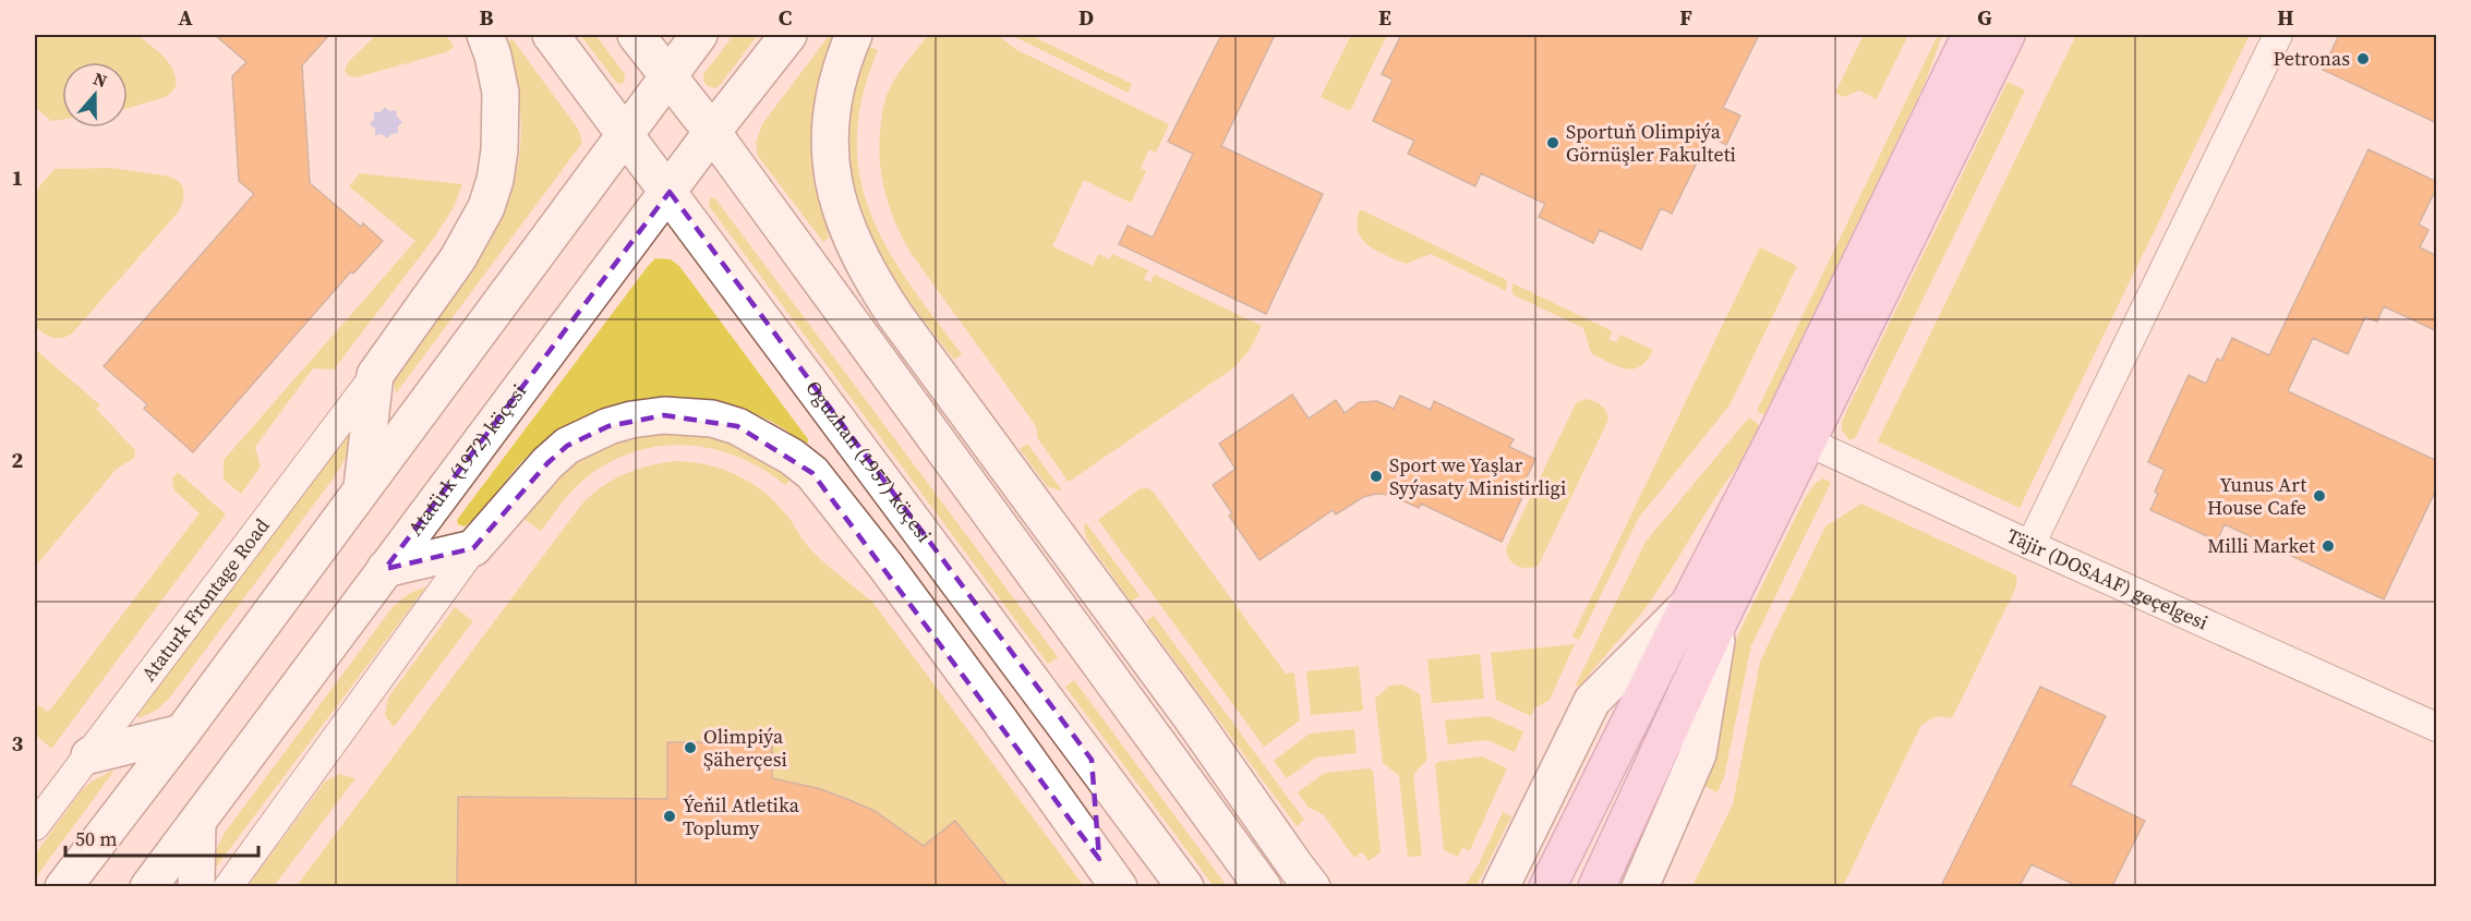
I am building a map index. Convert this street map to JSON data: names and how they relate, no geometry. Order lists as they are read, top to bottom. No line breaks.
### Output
{"streets":{"main road":["Atatürk (1972) köçesi","Oguzhan (1957) köçesi"],"street":["Täjir (DOSAAF) geçelgesi","Ataturk Frontage Road"]},"crossings":[["Atatürk (1972) köçesi","Oguzhan (1957) köçesi"]],"places":["Petronas","Sportuň Olimpiýa Görnüşler Fakulteti","Sport we Yaşlar Syýasaty Ministirligi","Yunus Art House Cafe","Milli Market","Olimpiýa Şäherçesi","Ýeňil Atletika Toplumy"],"scale_bar":"50 m","north":"top","grid":{"columns":["A","B","C","D","E","F","G","H"],"rows":["1","2","3"]}}
